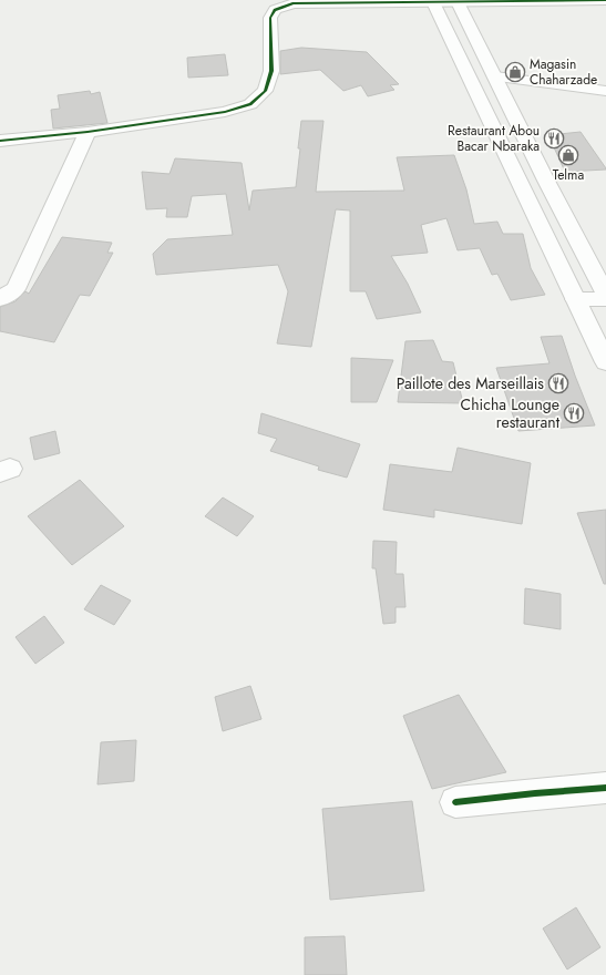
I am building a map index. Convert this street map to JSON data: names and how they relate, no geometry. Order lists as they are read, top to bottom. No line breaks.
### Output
{"places":{"shop":["Magasin Chaharzade","Telma"],"restaurant":["Restaurant Abou Bacar Nbaraka","Paillote des Marseillais","Chicha Lounge restaurant"]}}
